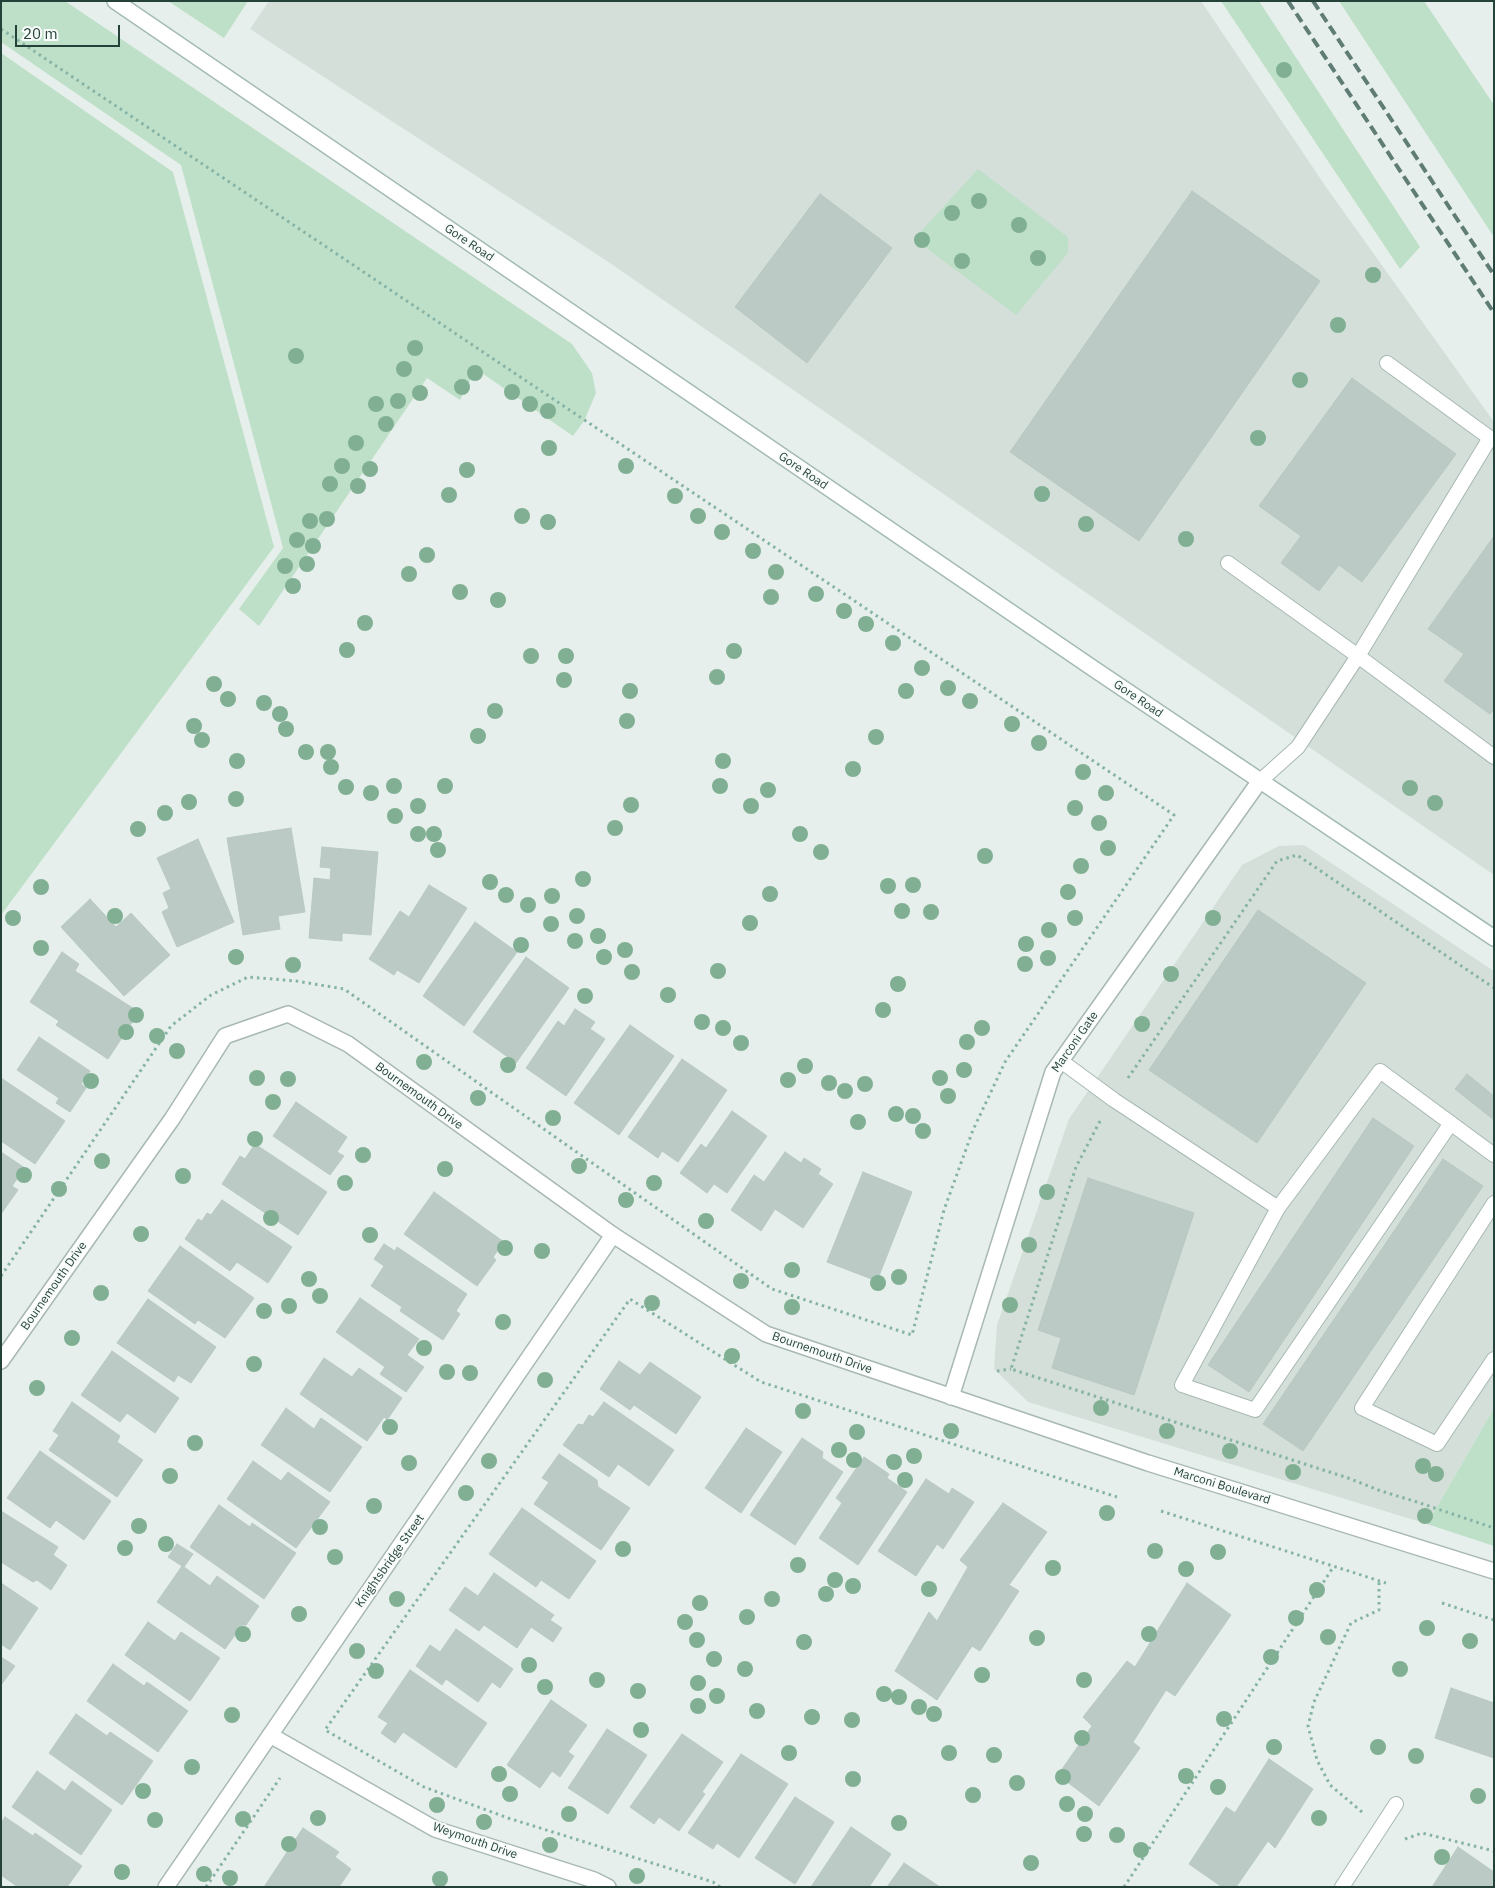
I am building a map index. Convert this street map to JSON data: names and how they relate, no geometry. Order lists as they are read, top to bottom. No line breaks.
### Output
{"streets":{"street":["Gore Road","Marconi Gate","Bournemouth Drive","Marconi Boulevard","Knightsbridge Street","Weymouth Drive"]},"crossings":[["Gore Road","Marconi Gate"],["Marconi Gate","Bournemouth Drive"],["Marconi Gate","Marconi Boulevard"],["Bournemouth Drive","Marconi Boulevard"],["Bournemouth Drive","Knightsbridge Street"],["Knightsbridge Street","Weymouth Drive"]],"scale_bar":"20 m"}
